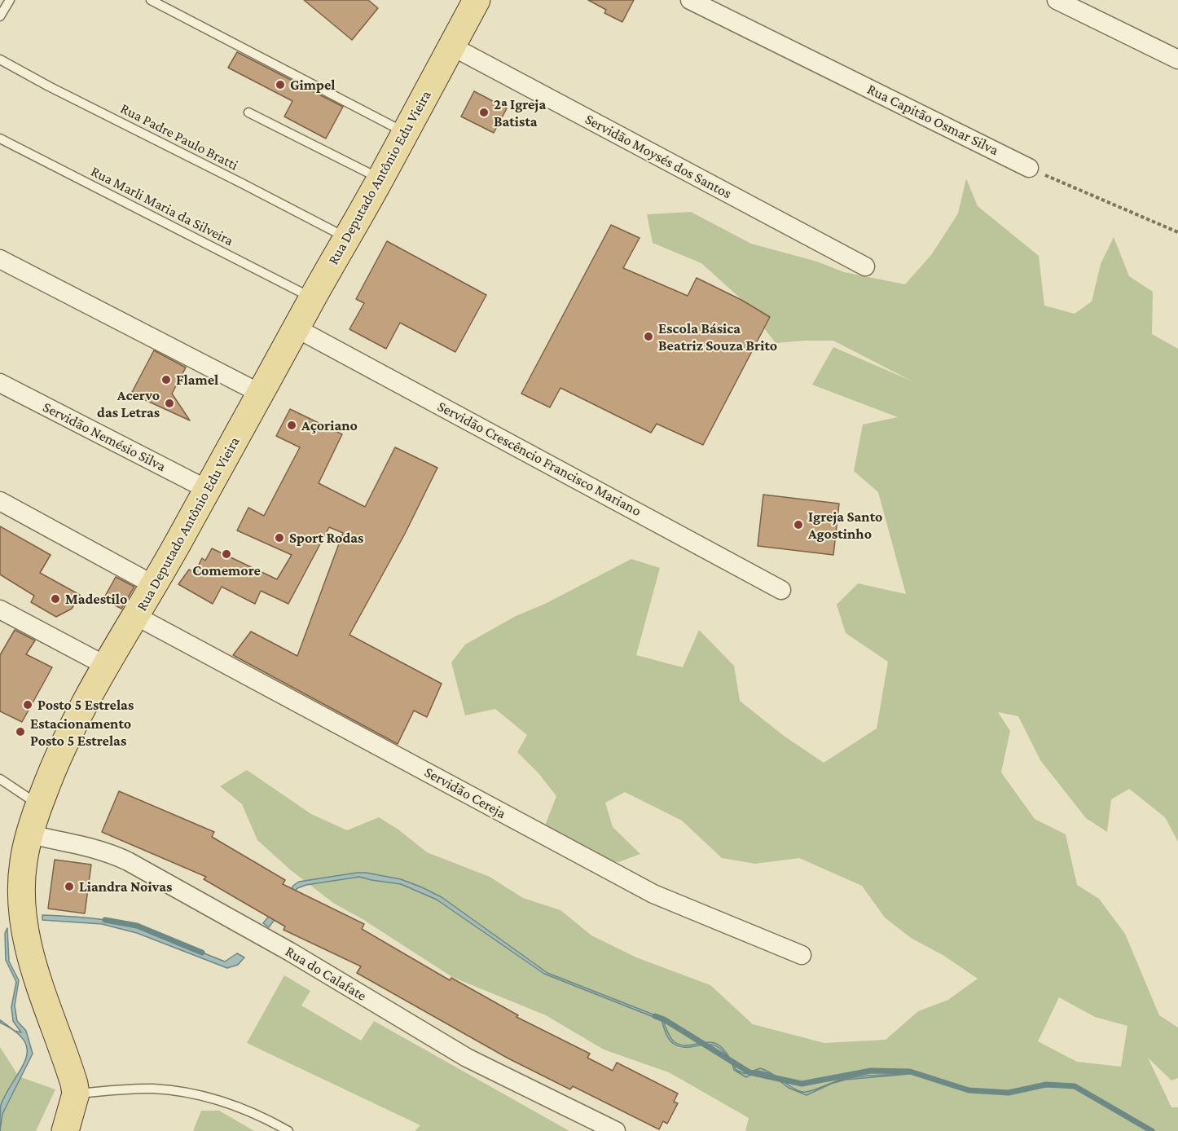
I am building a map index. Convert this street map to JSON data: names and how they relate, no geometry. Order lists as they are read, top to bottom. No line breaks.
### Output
{"streets":{"main road":["Rua Deputado Antônio Edu Vieira"],"street":["Rua Capitão Osmar Silva","Servidão Moysés dos Santos","Servidão Nemésio Silva","Servidão Crescêncio Francisco Mariano","Servidão Cereja","Rua do Calafate"],"lane":["Rua Padre Paulo Bratti","Rua Marli Maria da Silveira"]},"crossings":[["Rua Padre Paulo Bratti","Rua Deputado Antônio Edu Vieira"],["Servidão Moysés dos Santos","Rua Deputado Antônio Edu Vieira"],["Rua Deputado Antônio Edu Vieira","Rua Marli Maria da Silveira"],["Rua Deputado Antônio Edu Vieira","Servidão Nemésio Silva"],["Rua Deputado Antônio Edu Vieira","Servidão Crescêncio Francisco Mariano"],["Rua Deputado Antônio Edu Vieira","Servidão Cereja"],["Rua Deputado Antônio Edu Vieira","Rua do Calafate"]],"places":["Gimpel","2ª Igreja Batista","Escola Básica Beatriz Souza Brito","Flamel","Acervo das Letras","Açoriano","Igreja Santo Agostinho","Sport Rodas","Comemore","Madestilo","Posto 5 Estrelas","Estacionamento Posto 5 Estrelas","Liandra Noivas"]}
